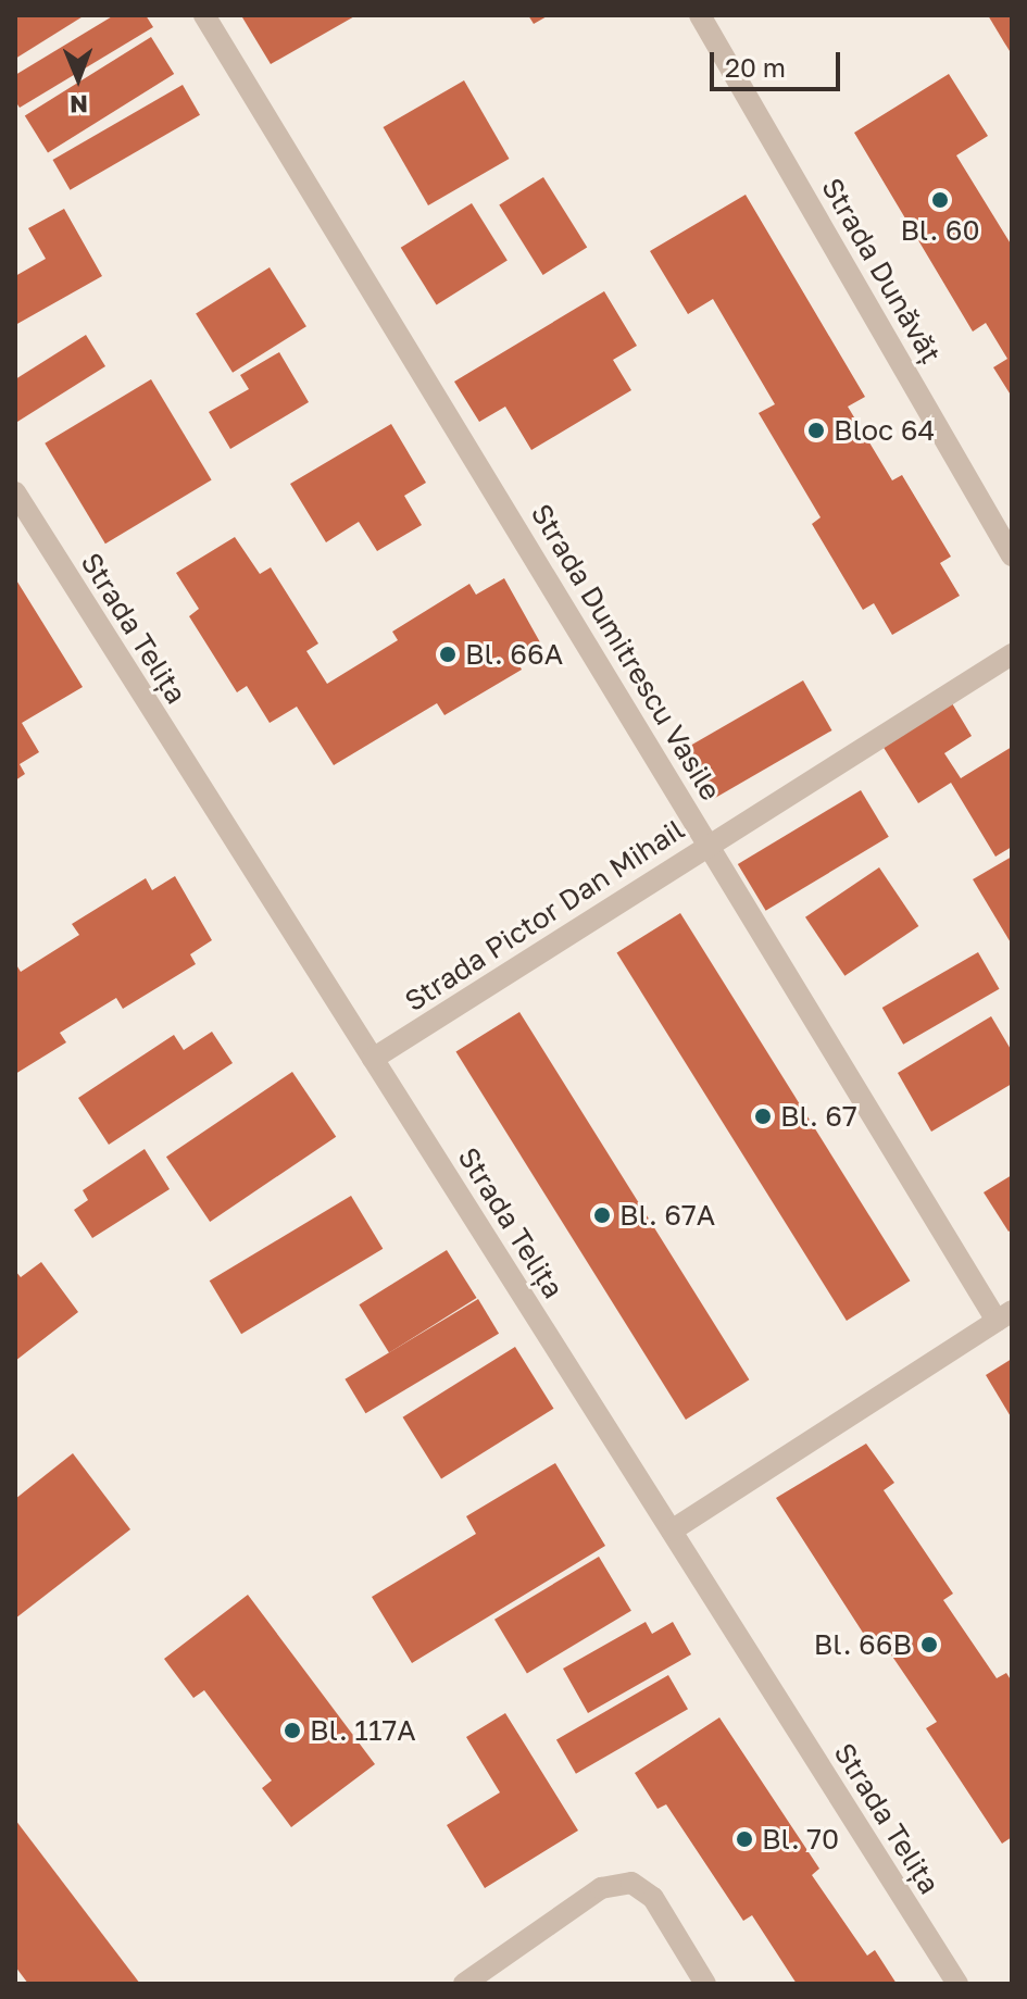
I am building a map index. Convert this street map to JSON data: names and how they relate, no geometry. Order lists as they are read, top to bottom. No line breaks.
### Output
{"streets":{"street":["Strada Dunăvăț","Strada Telița","Strada Dumitrescu Vasile","Strada Pictor Dan Mihail"]},"crossings":[["Strada Telița","Strada Pictor Dan Mihail"],["Strada Dumitrescu Vasile","Strada Pictor Dan Mihail"]],"places":["Bl. 60","Bloc 64","Bl. 66A","Bl. 67","Bl. 67A","Bl. 66B","Bl. 117A","Bl. 70"],"scale_bar":"20 m","north":"bottom"}
